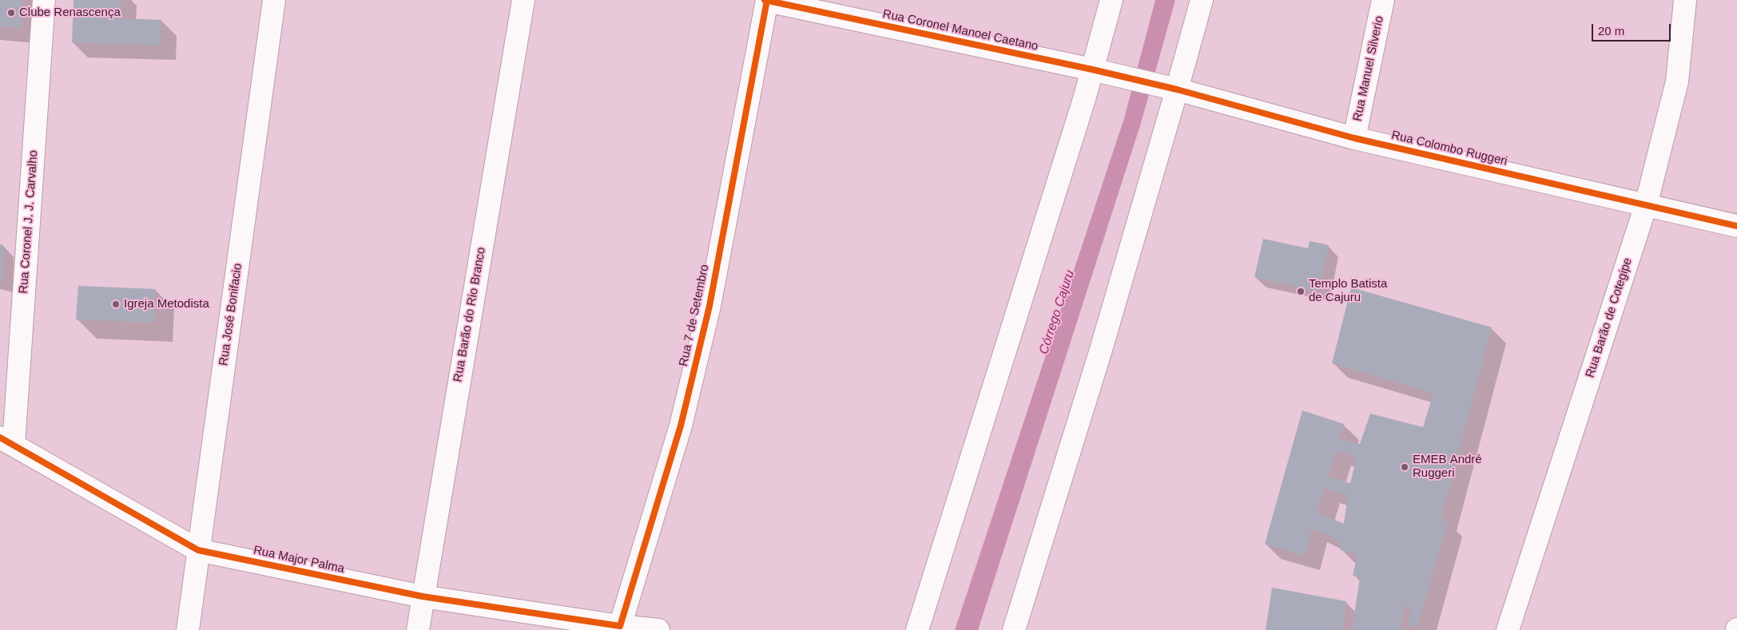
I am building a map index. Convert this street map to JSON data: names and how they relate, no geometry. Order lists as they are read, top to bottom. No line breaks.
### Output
{"streets":{"street":["Rua Coronel Manoel Caetano","Rua Manuel Silverio","Rua Colombo Ruggeri","Rua Coronel J. J. Carvalho","Rua José Bonifacio","Rua Barão do Rio Branco","Rua 7 de Setembro","Rua Barão de Cotegipe","Rua Major Palma"]},"crossings":[["Rua Coronel Manoel Caetano","Rua Colombo Ruggeri"],["Rua Coronel Manoel Caetano","Rua 7 de Setembro"],["Rua Manuel Silverio","Rua Colombo Ruggeri"],["Rua Colombo Ruggeri","Rua Barão de Cotegipe"],["Rua Coronel J. J. Carvalho","Rua Major Palma"],["Rua José Bonifacio","Rua Major Palma"],["Rua Barão do Rio Branco","Rua Major Palma"],["Rua 7 de Setembro","Rua Major Palma"]],"water":["Córrego Cajuru"],"places":["Clube Renascença","Templo Batista de Cajuru","Igreja Metodista","EMEB André Ruggeri"],"scale_bar":"20 m"}
